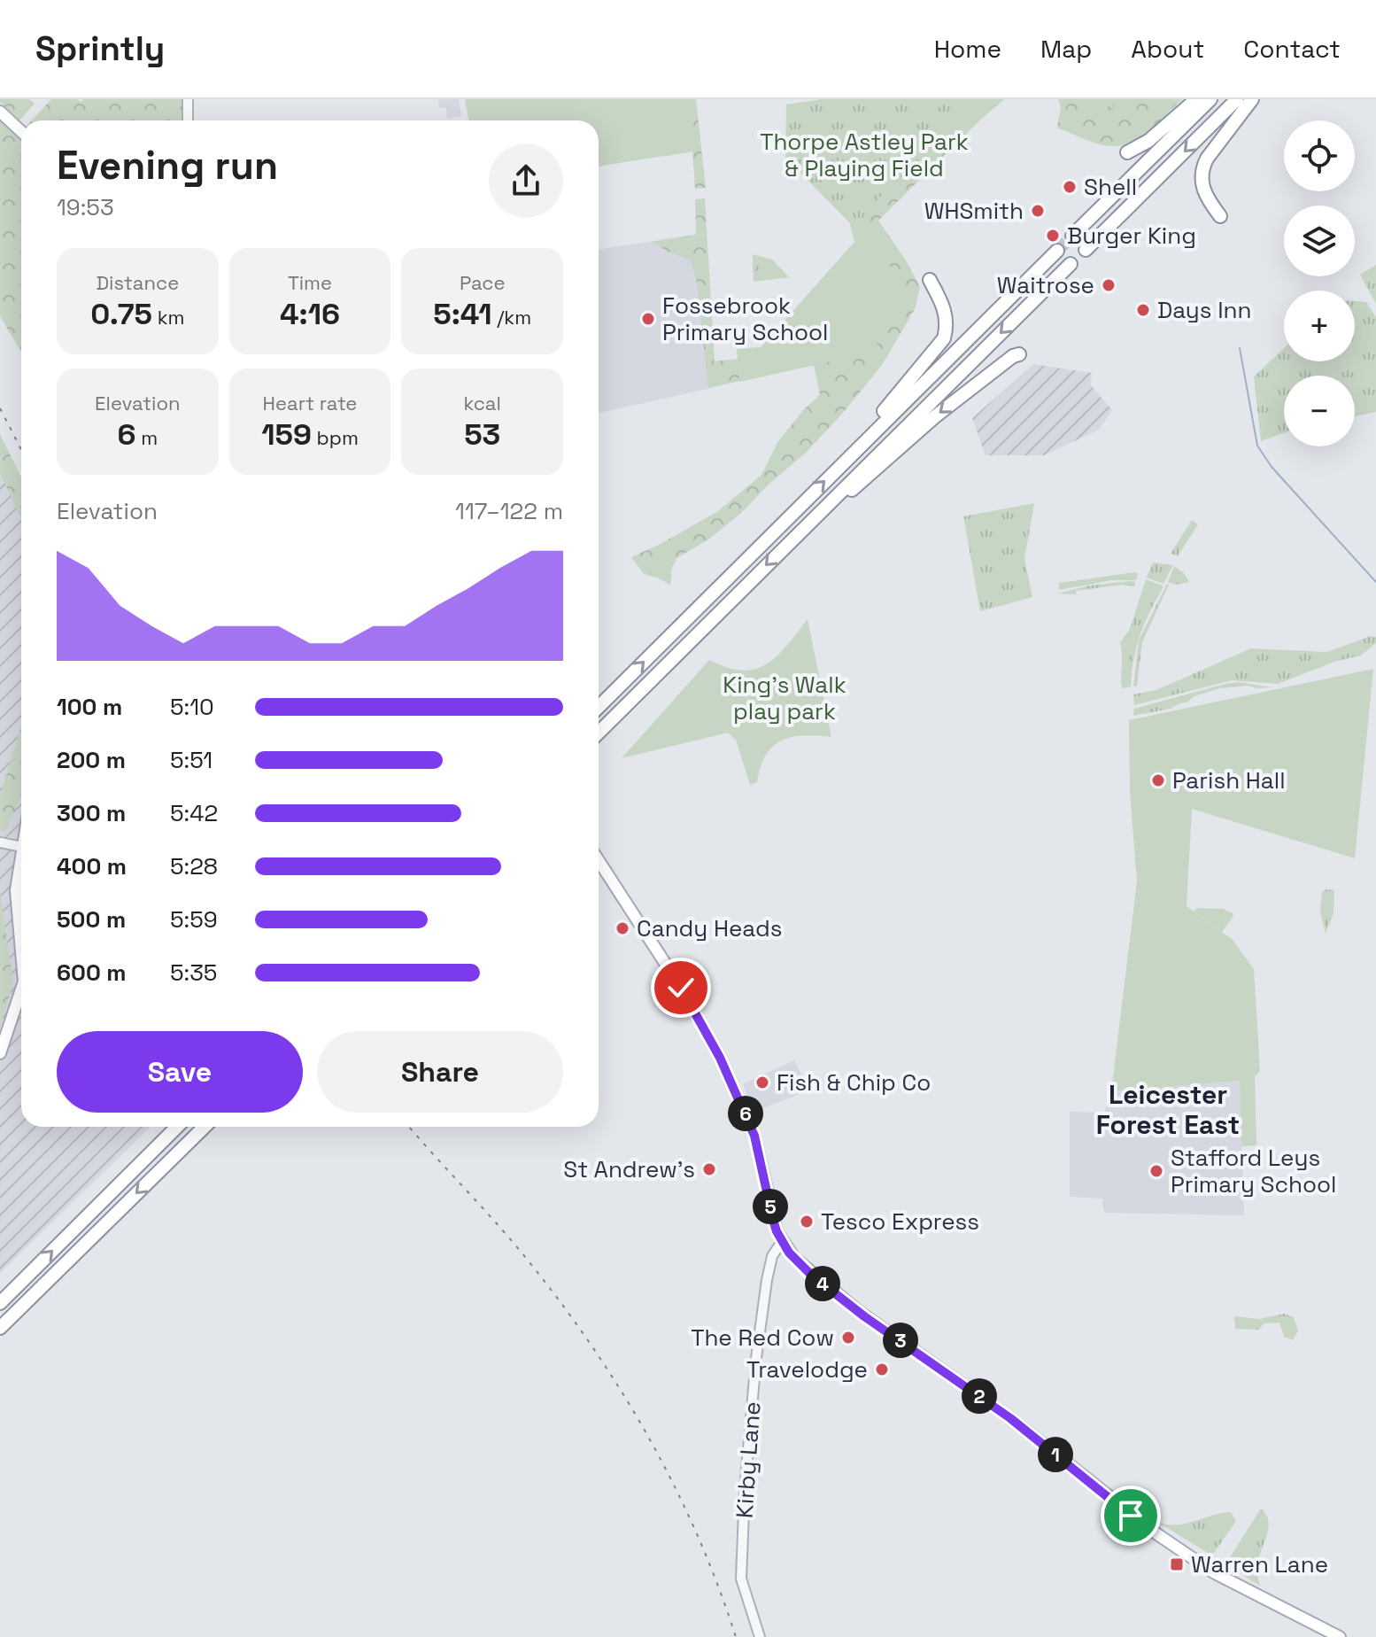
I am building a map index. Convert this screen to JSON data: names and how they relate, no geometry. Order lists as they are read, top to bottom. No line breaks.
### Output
{"streets":{"street":["Kirby Lane"]},"districts":["Leicester Forest East"],"parks":["Thorpe Astley Park & Playing Field","King's Walk play park"],"places":{"other":["Shell","WHSmith","Burger King","Waitrose","Days Inn","Fossebrook Primary School","Parish Hall","Candy Heads","Fish & Chip Co","St Andrew's","Stafford Leys Primary School","Tesco Express","The Red Cow","Travelodge"],"transit":["Warren Lane"]},"page":{"header":"Sprintly","nav":["Home","Map","About","Contact"],"map_buttons":["+","−"],"heading":["Evening run","19:53"],"stats":[["Distance","0.75 km"],["Time","4:16"],["Pace","5:41 /km"],["Elevation","6 m"],["Heart rate","159 bpm"],["kcal","53"]],"chart":["Elevation","117–122 m"],"list":[{"name":"100 m","note":"5:10"},{"name":"200 m","note":"5:51"},{"name":"300 m","note":"5:42"},{"name":"400 m","note":"5:28"},{"name":"500 m","note":"5:59"},{"name":"600 m","note":"5:35"}],"buttons":["Save","Share"],"pins":["6","5","4","3","2","1"]}}
